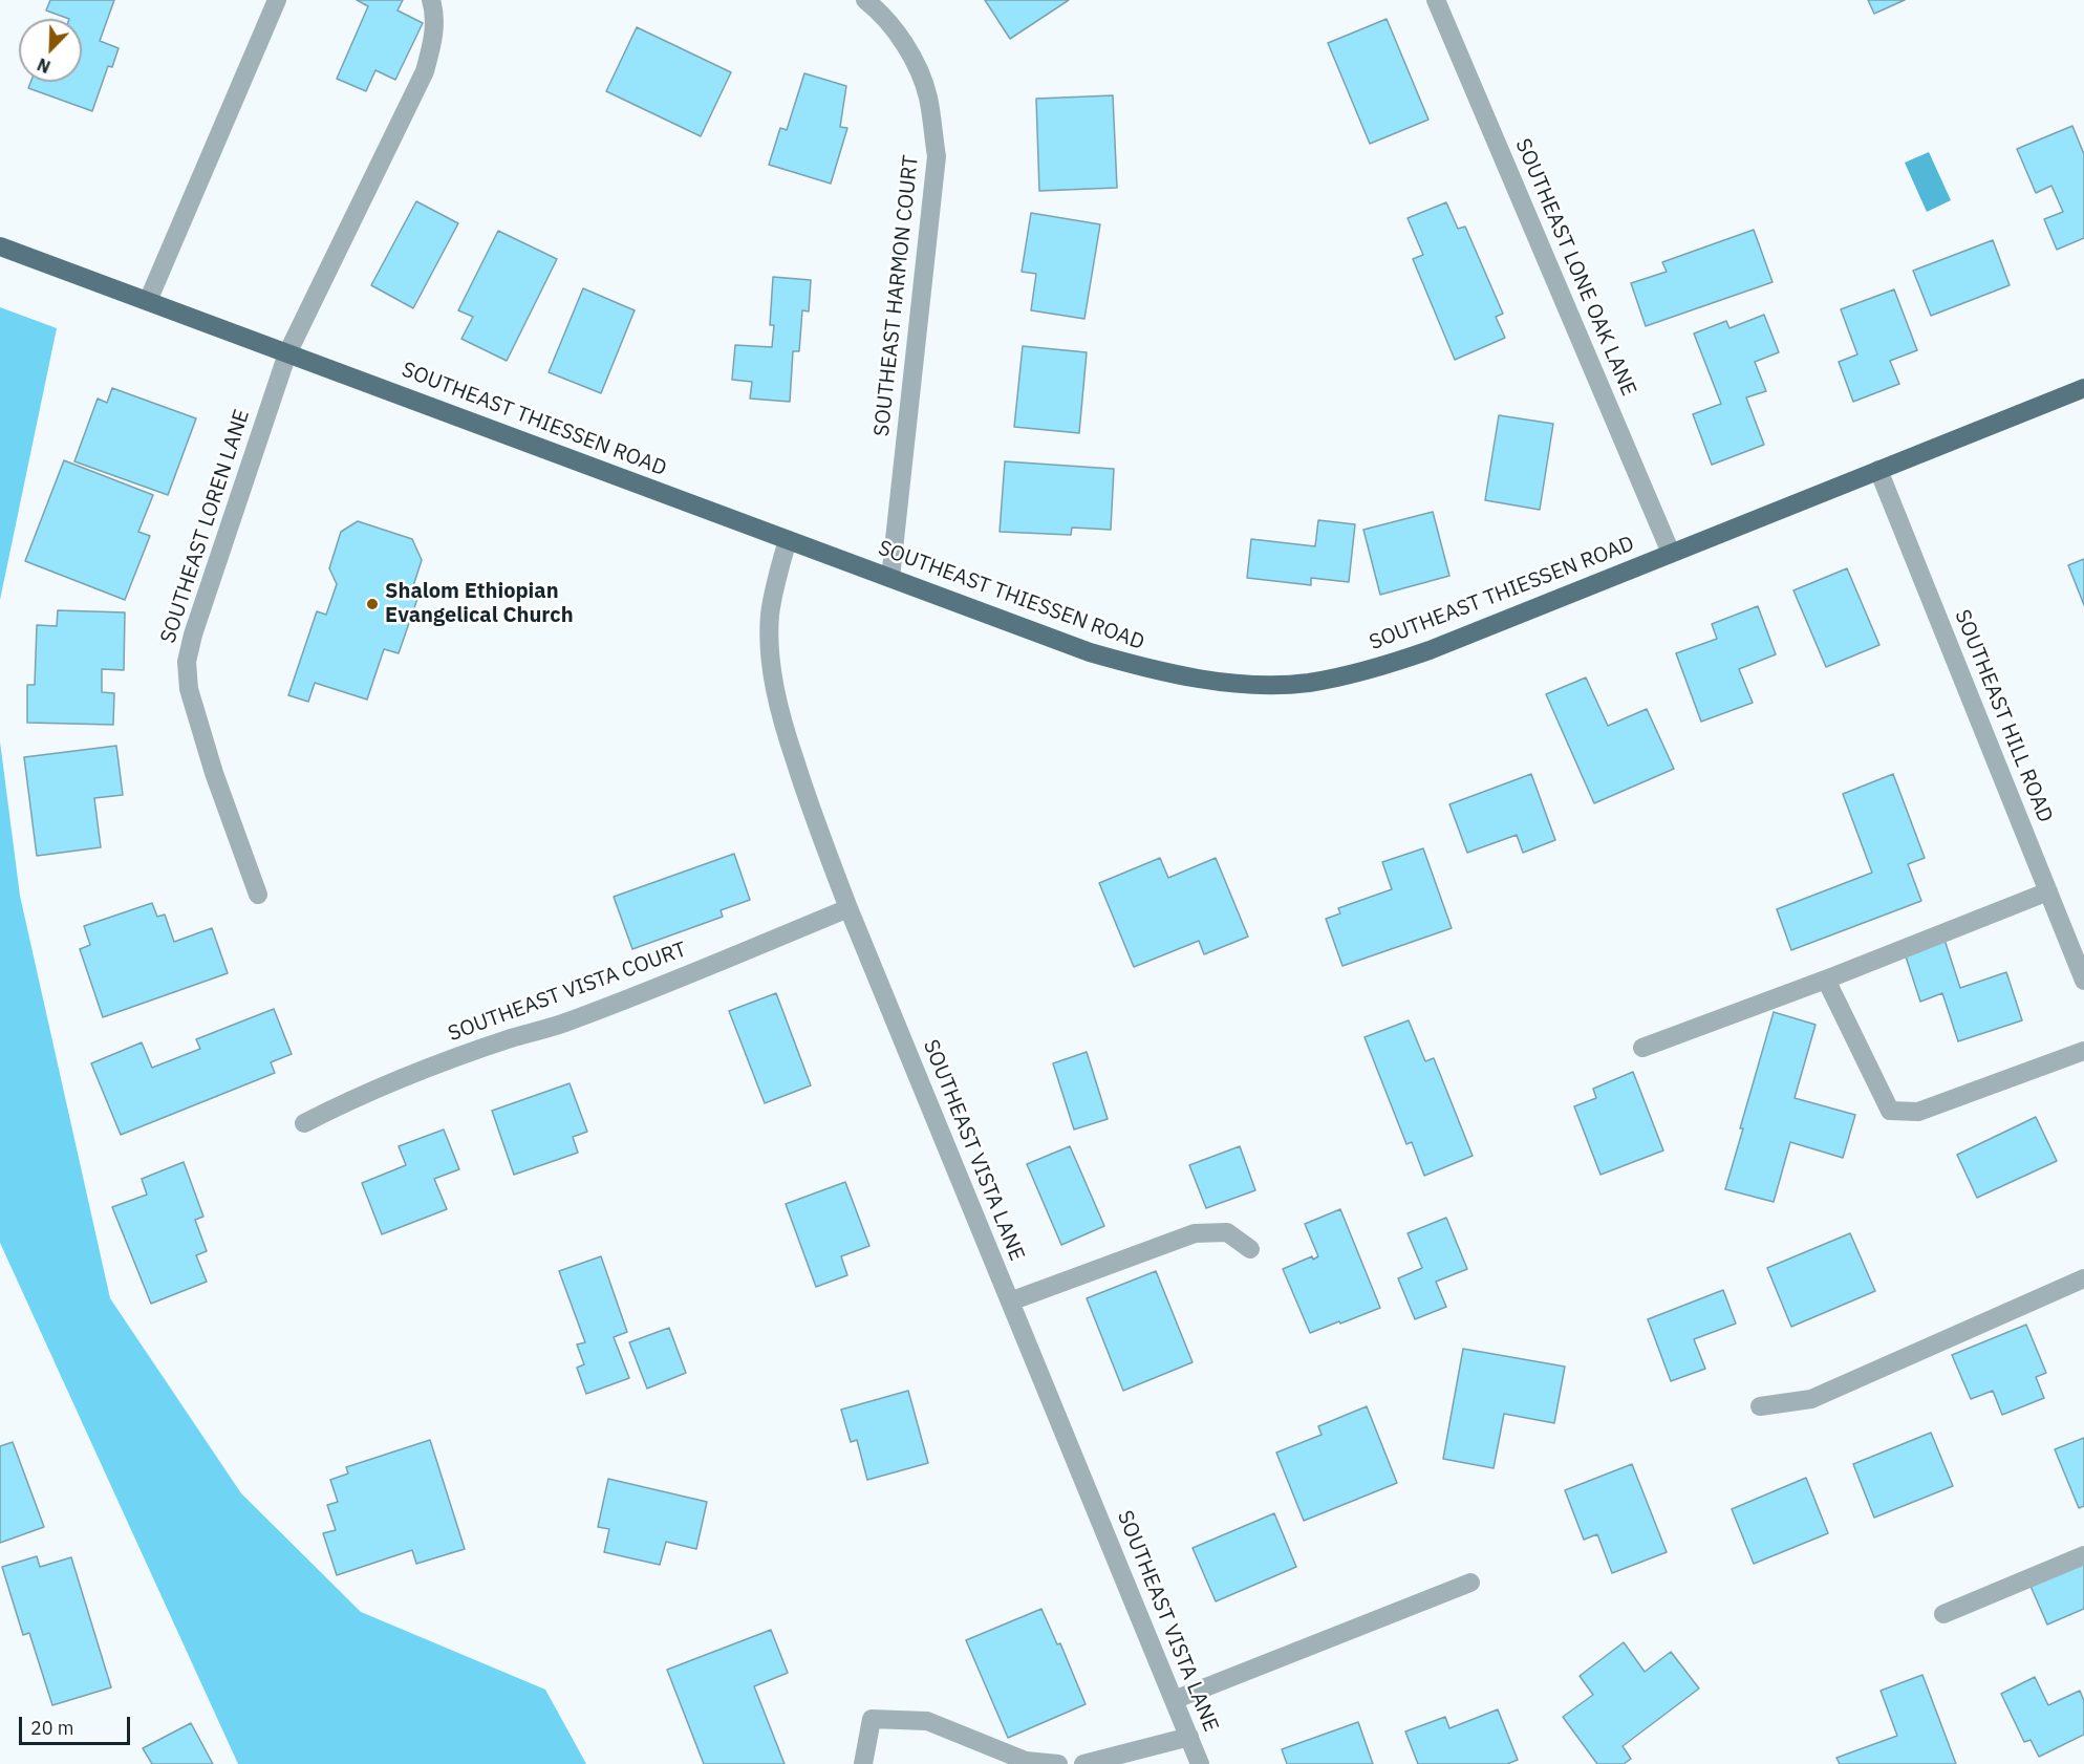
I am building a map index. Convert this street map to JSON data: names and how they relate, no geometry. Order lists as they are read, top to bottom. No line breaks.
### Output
{"streets":{"main road":["SOUTHEAST THIESSEN ROAD"],"street":["SOUTHEAST LONE OAK LANE","SOUTHEAST HARMON COURT","SOUTHEAST LOREN LANE","SOUTHEAST HILL ROAD","SOUTHEAST VISTA COURT","SOUTHEAST VISTA LANE"]},"crossings":[["SOUTHEAST LONE OAK LANE","SOUTHEAST THIESSEN ROAD"],["SOUTHEAST HARMON COURT","SOUTHEAST THIESSEN ROAD"],["SOUTHEAST THIESSEN ROAD","SOUTHEAST LOREN LANE"],["SOUTHEAST THIESSEN ROAD","SOUTHEAST HILL ROAD"],["SOUTHEAST THIESSEN ROAD","SOUTHEAST VISTA LANE"],["SOUTHEAST VISTA COURT","SOUTHEAST VISTA LANE"]],"places":["Shalom Ethiopian Evangelical Church"],"scale_bar":"20 m","north":"bottom left"}
